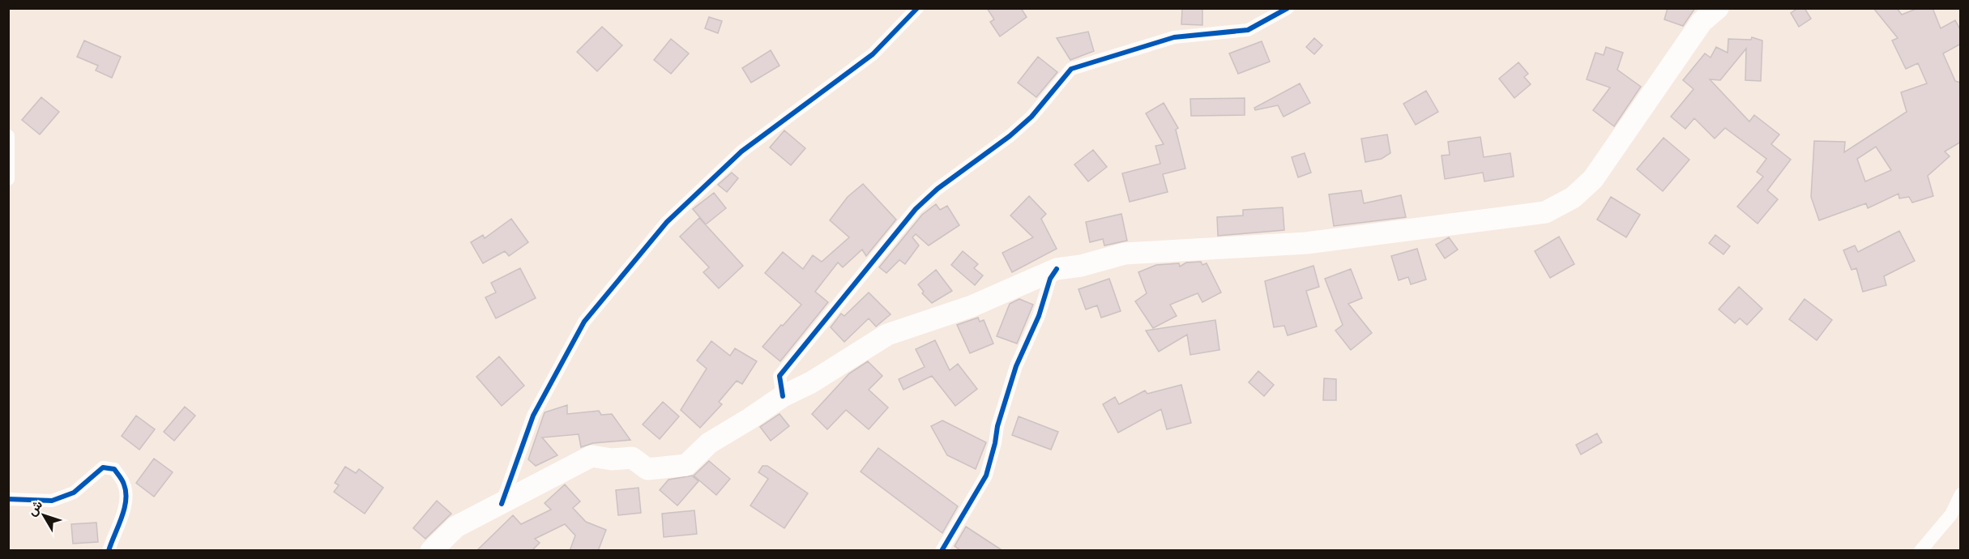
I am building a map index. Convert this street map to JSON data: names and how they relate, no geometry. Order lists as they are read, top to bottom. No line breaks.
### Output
{"north":"top left"}
